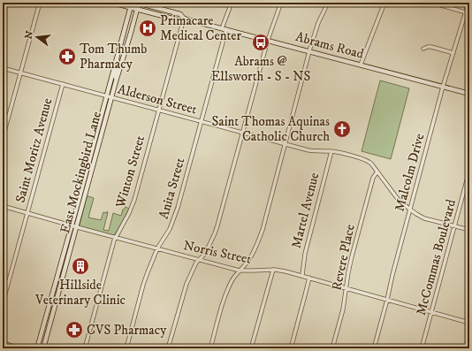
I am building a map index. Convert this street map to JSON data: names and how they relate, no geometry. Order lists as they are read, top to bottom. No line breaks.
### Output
{"streets":{"main road":["Abrams Road","East Mockingbird Lane"],"street":["Alderson Street","Saint Moritz Avenue","Winton Street","Malcolm Drive","Anita Street","Martel Avenue","Norris Street","Revere Place","McCommas Boulevard"]},"crossings":[["Abrams Road","Winton Street"],["Abrams Road","East Mockingbird Lane"],["Abrams Road","Malcolm Drive"],["Abrams Road","Anita Street"],["Alderson Street","Saint Moritz Avenue"],["Alderson Street","Winton Street"],["Alderson Street","East Mockingbird Lane"],["Alderson Street","Malcolm Drive"],["Alderson Street","Anita Street"],["Alderson Street","Martel Avenue"],["Alderson Street","Revere Place"],["Alderson Street","McCommas Boulevard"],["Saint Moritz Avenue","Norris Street"],["Winton Street","Norris Street"],["East Mockingbird Lane","Norris Street"],["Malcolm Drive","Norris Street"],["Anita Street","Norris Street"],["Martel Avenue","Norris Street"],["Norris Street","Revere Place"],["Norris Street","McCommas Boulevard"]],"places":{"hospital":["Primacare Medical Center"],"bus stop":["Abrams @ Ellsworth - S - NS"],"pharmacy":["Tom Thumb Pharmacy","CVS Pharmacy"],"church":["Saint Thomas Aquinas Catholic Church"],"building":["Hillside Veterinary Clinic"]},"north":"left"}
